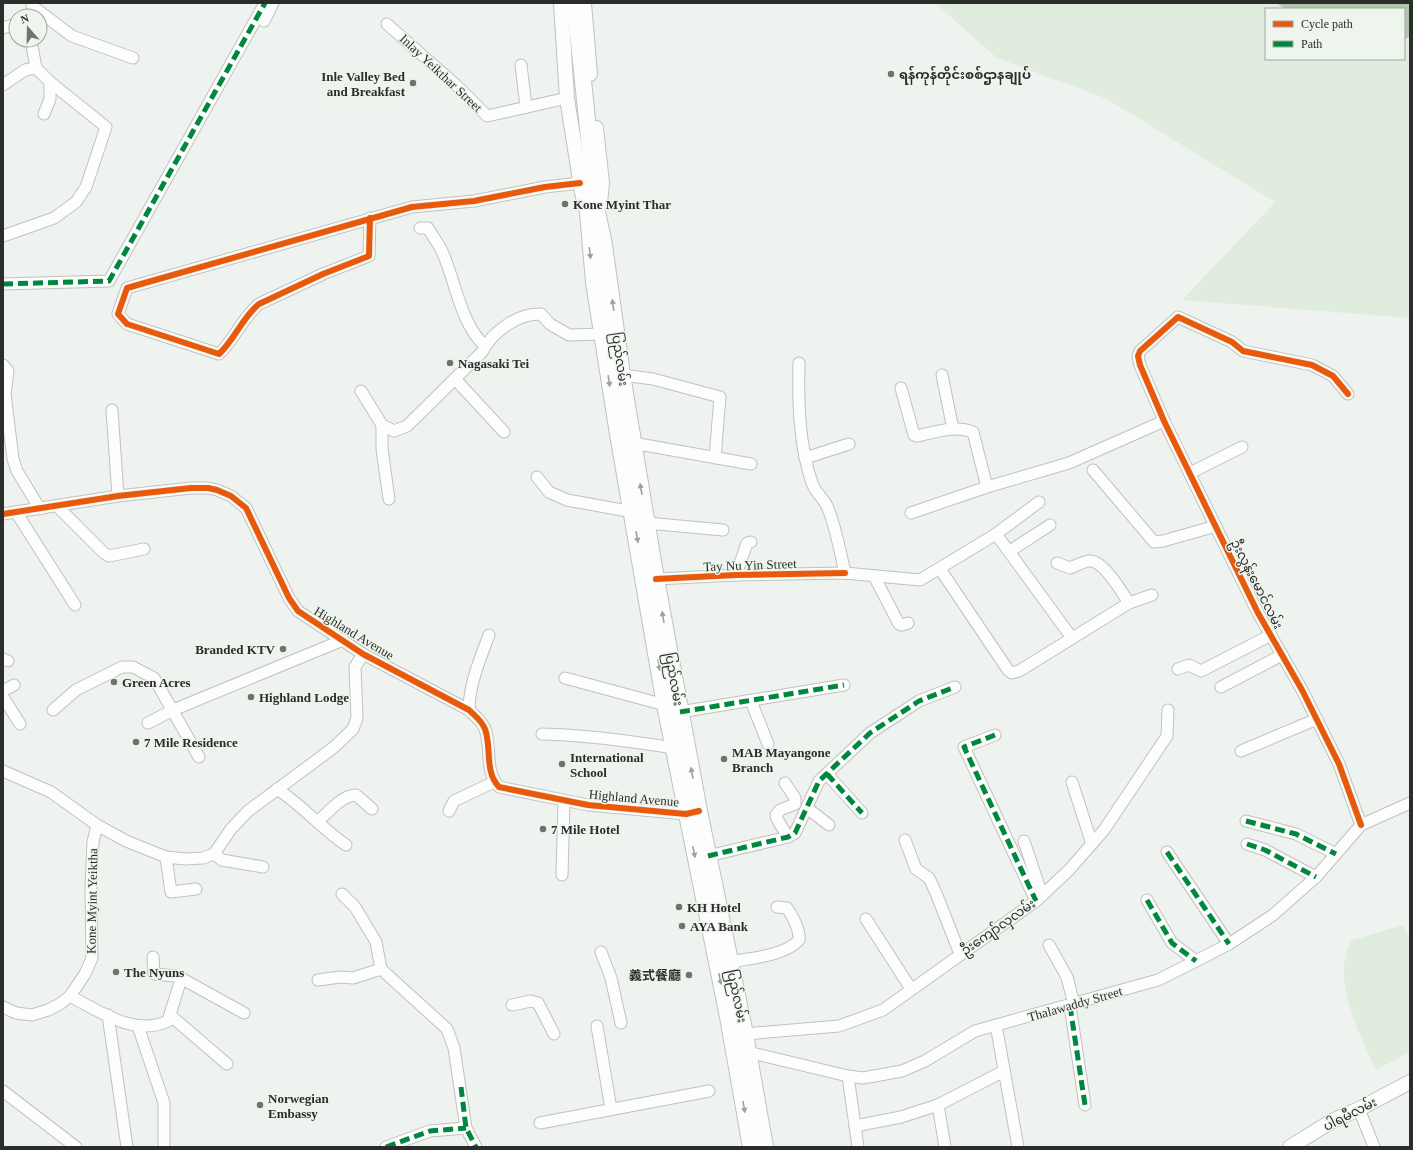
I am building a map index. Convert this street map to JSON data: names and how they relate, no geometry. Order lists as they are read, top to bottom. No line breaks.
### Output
{"streets":{"highway":["ပြည်လမ်း"],"main road":["ပါရမီလမ်း"],"street":["Inlay Yeikthar Street","Tay Nu Yin Street","ဦးလွန်းမောင်လမ်း","Highland Avenue","Kone Myint Yeiktha","ဦးကျော်လှလမ်း","Thalawaddy Street"]},"crossings":[["Inlay Yeikthar Street","ပြည်လမ်း"],["ပြည်လမ်း","Tay Nu Yin Street"],["ပြည်လမ်း","Highland Avenue"],["ပြည်လမ်း","ဦးကျော်လှလမ်း"],["ပြည်လမ်း","Thalawaddy Street"],["ဦးလွန်းမောင်လမ်း","Thalawaddy Street"]],"places":["ရန်ကုန်တိုင်းစစ်ဌာနချုပ်","Inle Valley Bed and Breakfast","Kone Myint Thar","Nagasaki Tei","Branded KTV","Green Acres","Highland Lodge","7 Mile Residence","MAB Mayangone Branch","International School","7 Mile Hotel","KH Hotel","AYA Bank","The Nyuns","義式餐廳","Norwegian Embassy"],"legend":["Cycle path","Path"],"north":"top"}
